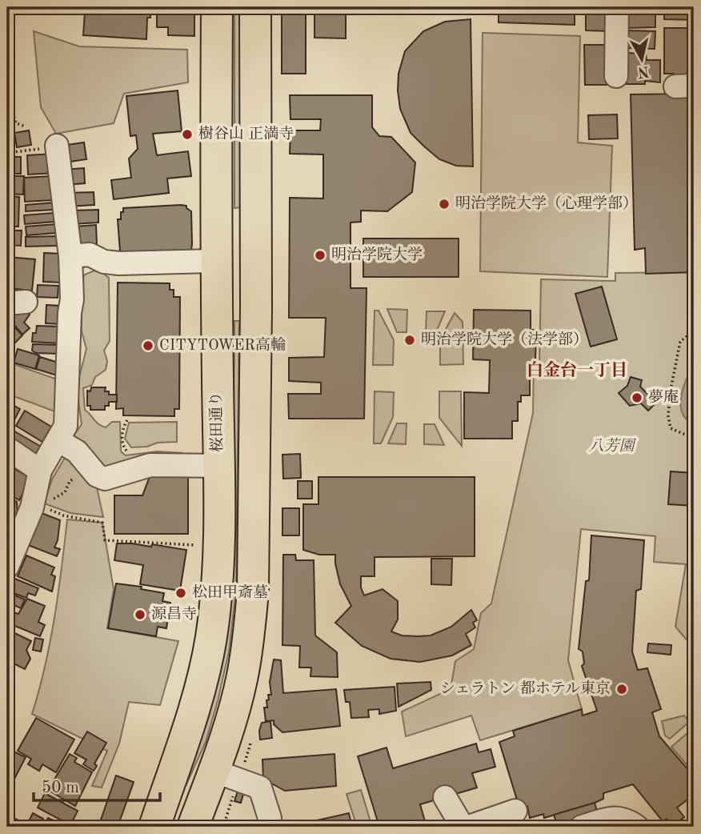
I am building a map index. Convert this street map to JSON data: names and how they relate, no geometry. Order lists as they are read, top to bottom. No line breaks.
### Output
{"streets":{"highway":["桜田通り"]},"districts":["白金台一丁目"],"parks":["八芳園"],"places":["樹谷山 正満寺","明治学院大学（心理学部）","明治学院大学","明治学院大学（法学部）","CITYTOWER高輪","夢庵","松田甲斎墓","源昌寺","シェラトン 都ホテル東京"],"scale_bar":"50 m","north":"bottom"}
